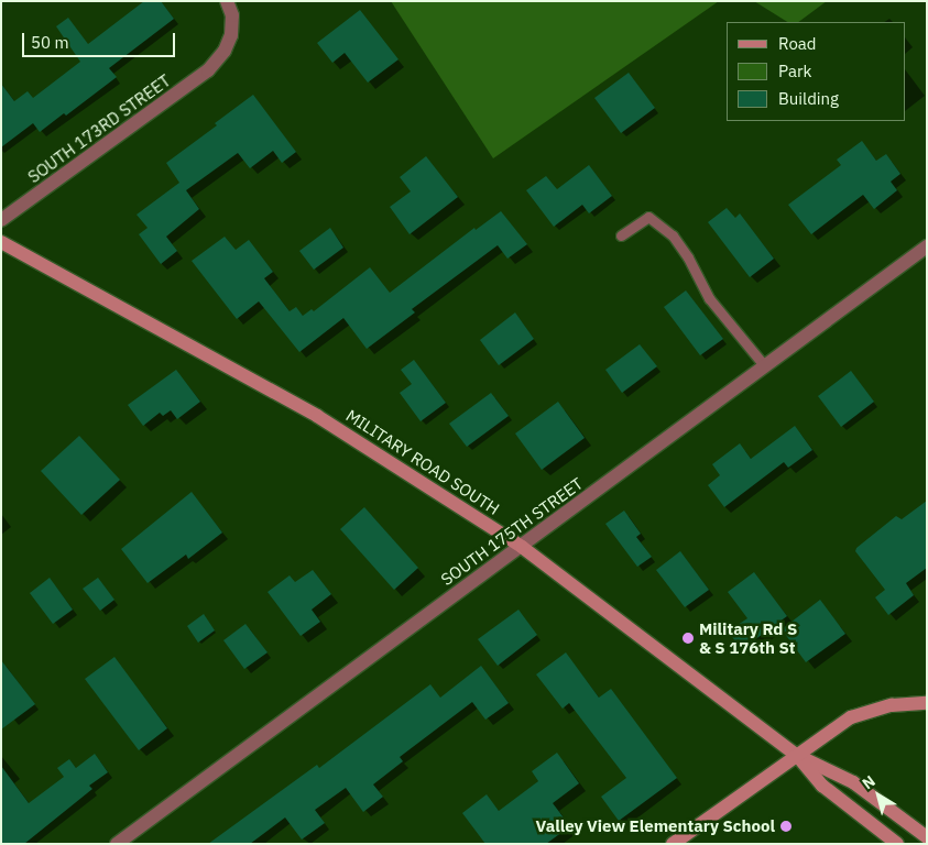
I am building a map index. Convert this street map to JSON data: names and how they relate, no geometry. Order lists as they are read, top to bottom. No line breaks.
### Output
{"streets":{"main road":["MILITARY ROAD SOUTH"],"street":["SOUTH 173RD STREET","SOUTH 175TH STREET"]},"crossings":[["MILITARY ROAD SOUTH","SOUTH 175TH STREET"]],"places":["Military Rd S & S 176th St","Valley View Elementary School"],"legend":["Road","Park","Building"],"scale_bar":"50 m","north":"top left"}
